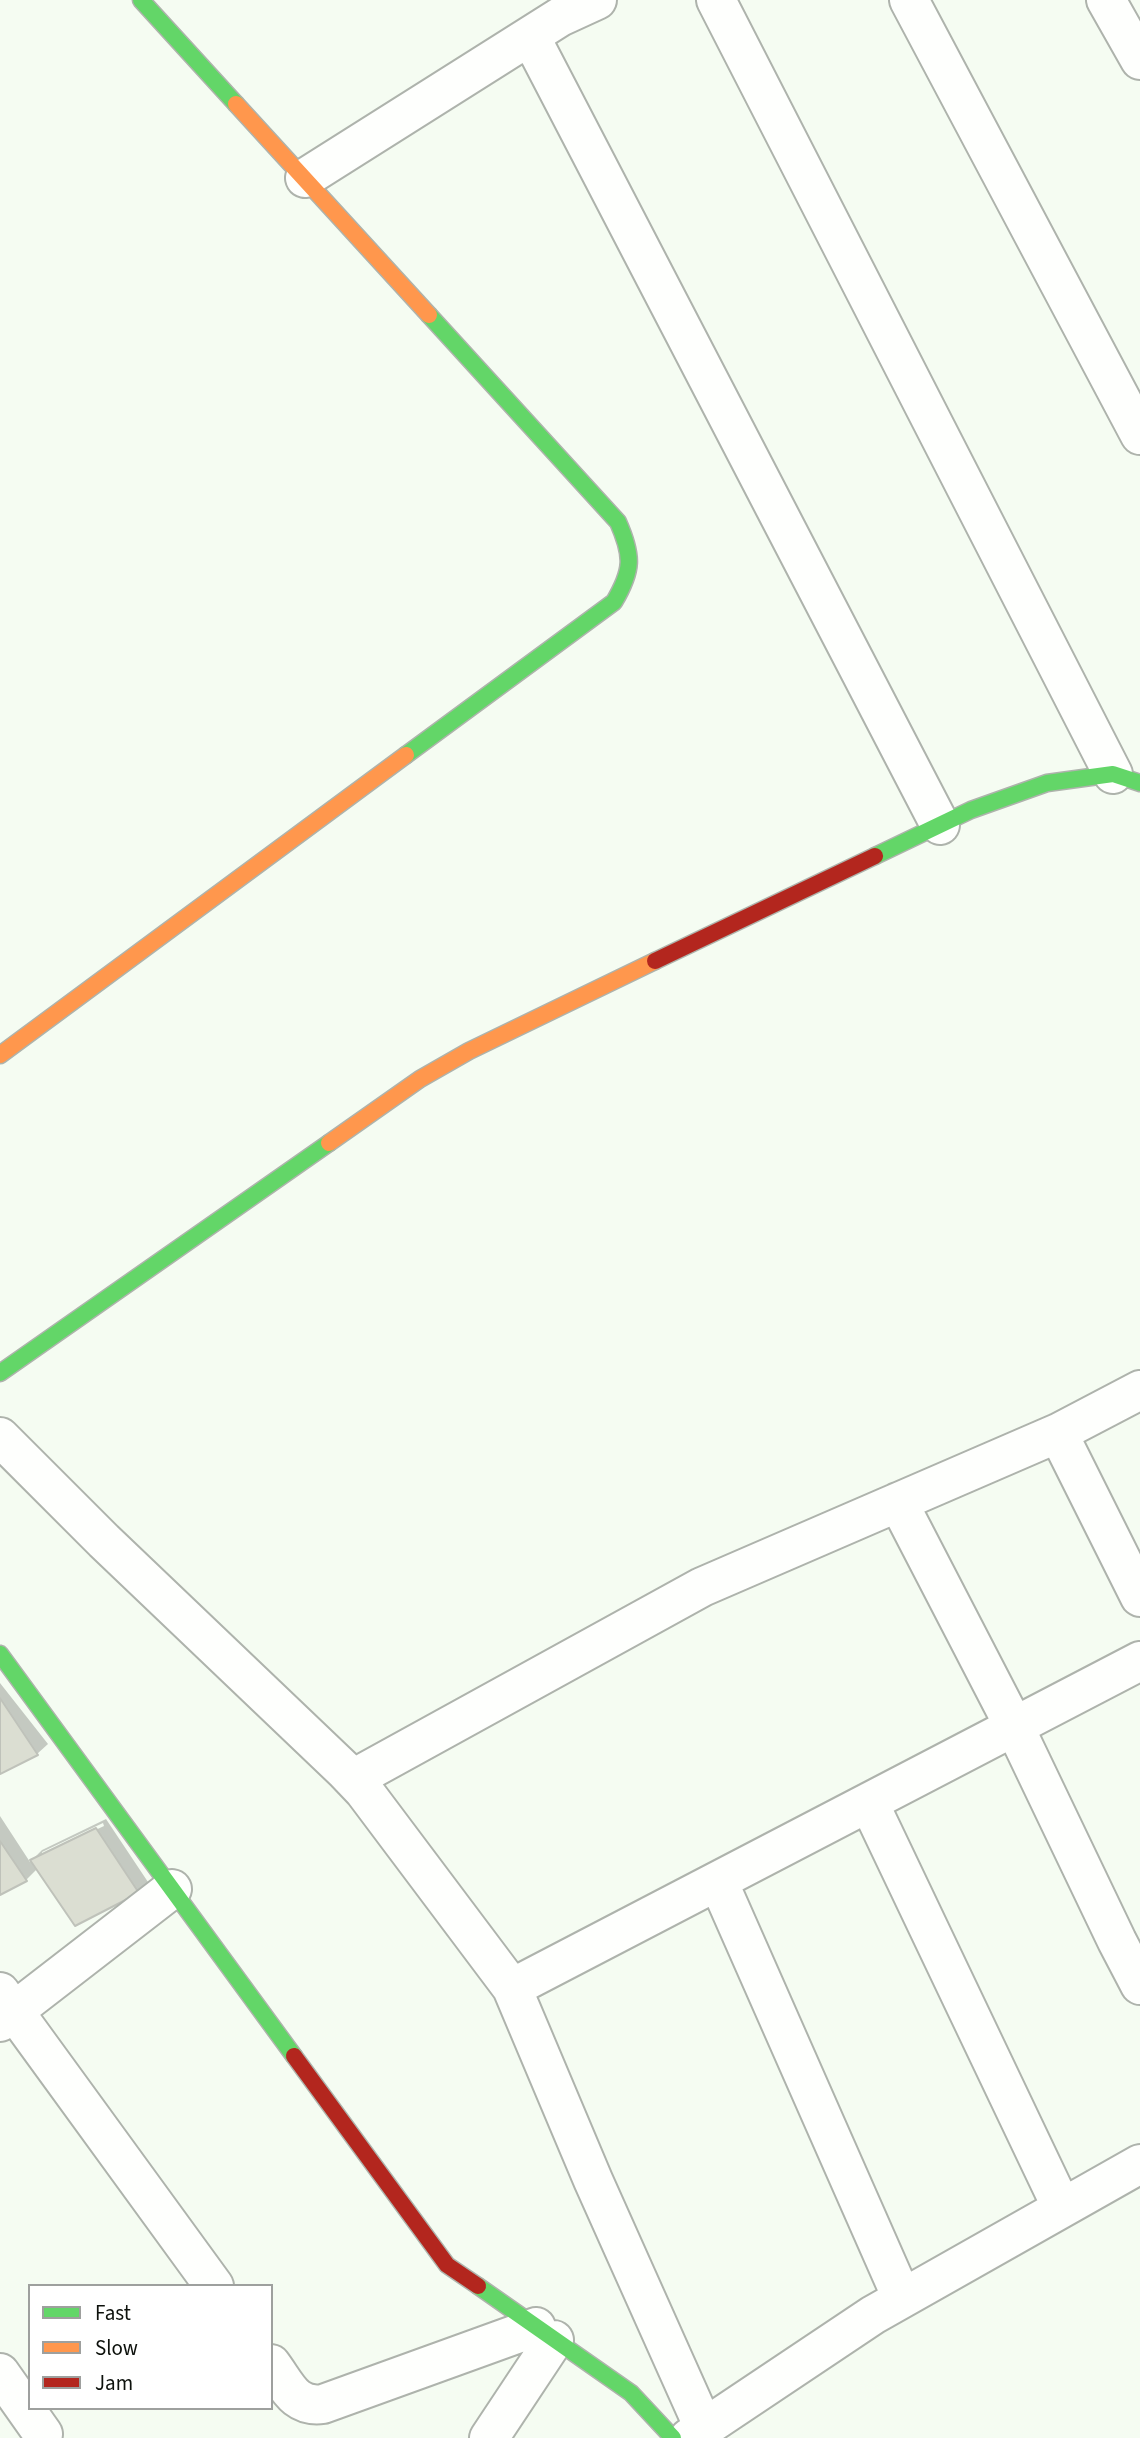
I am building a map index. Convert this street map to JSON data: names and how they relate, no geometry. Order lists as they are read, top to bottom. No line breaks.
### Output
{"legend":["Fast","Slow","Jam"]}
